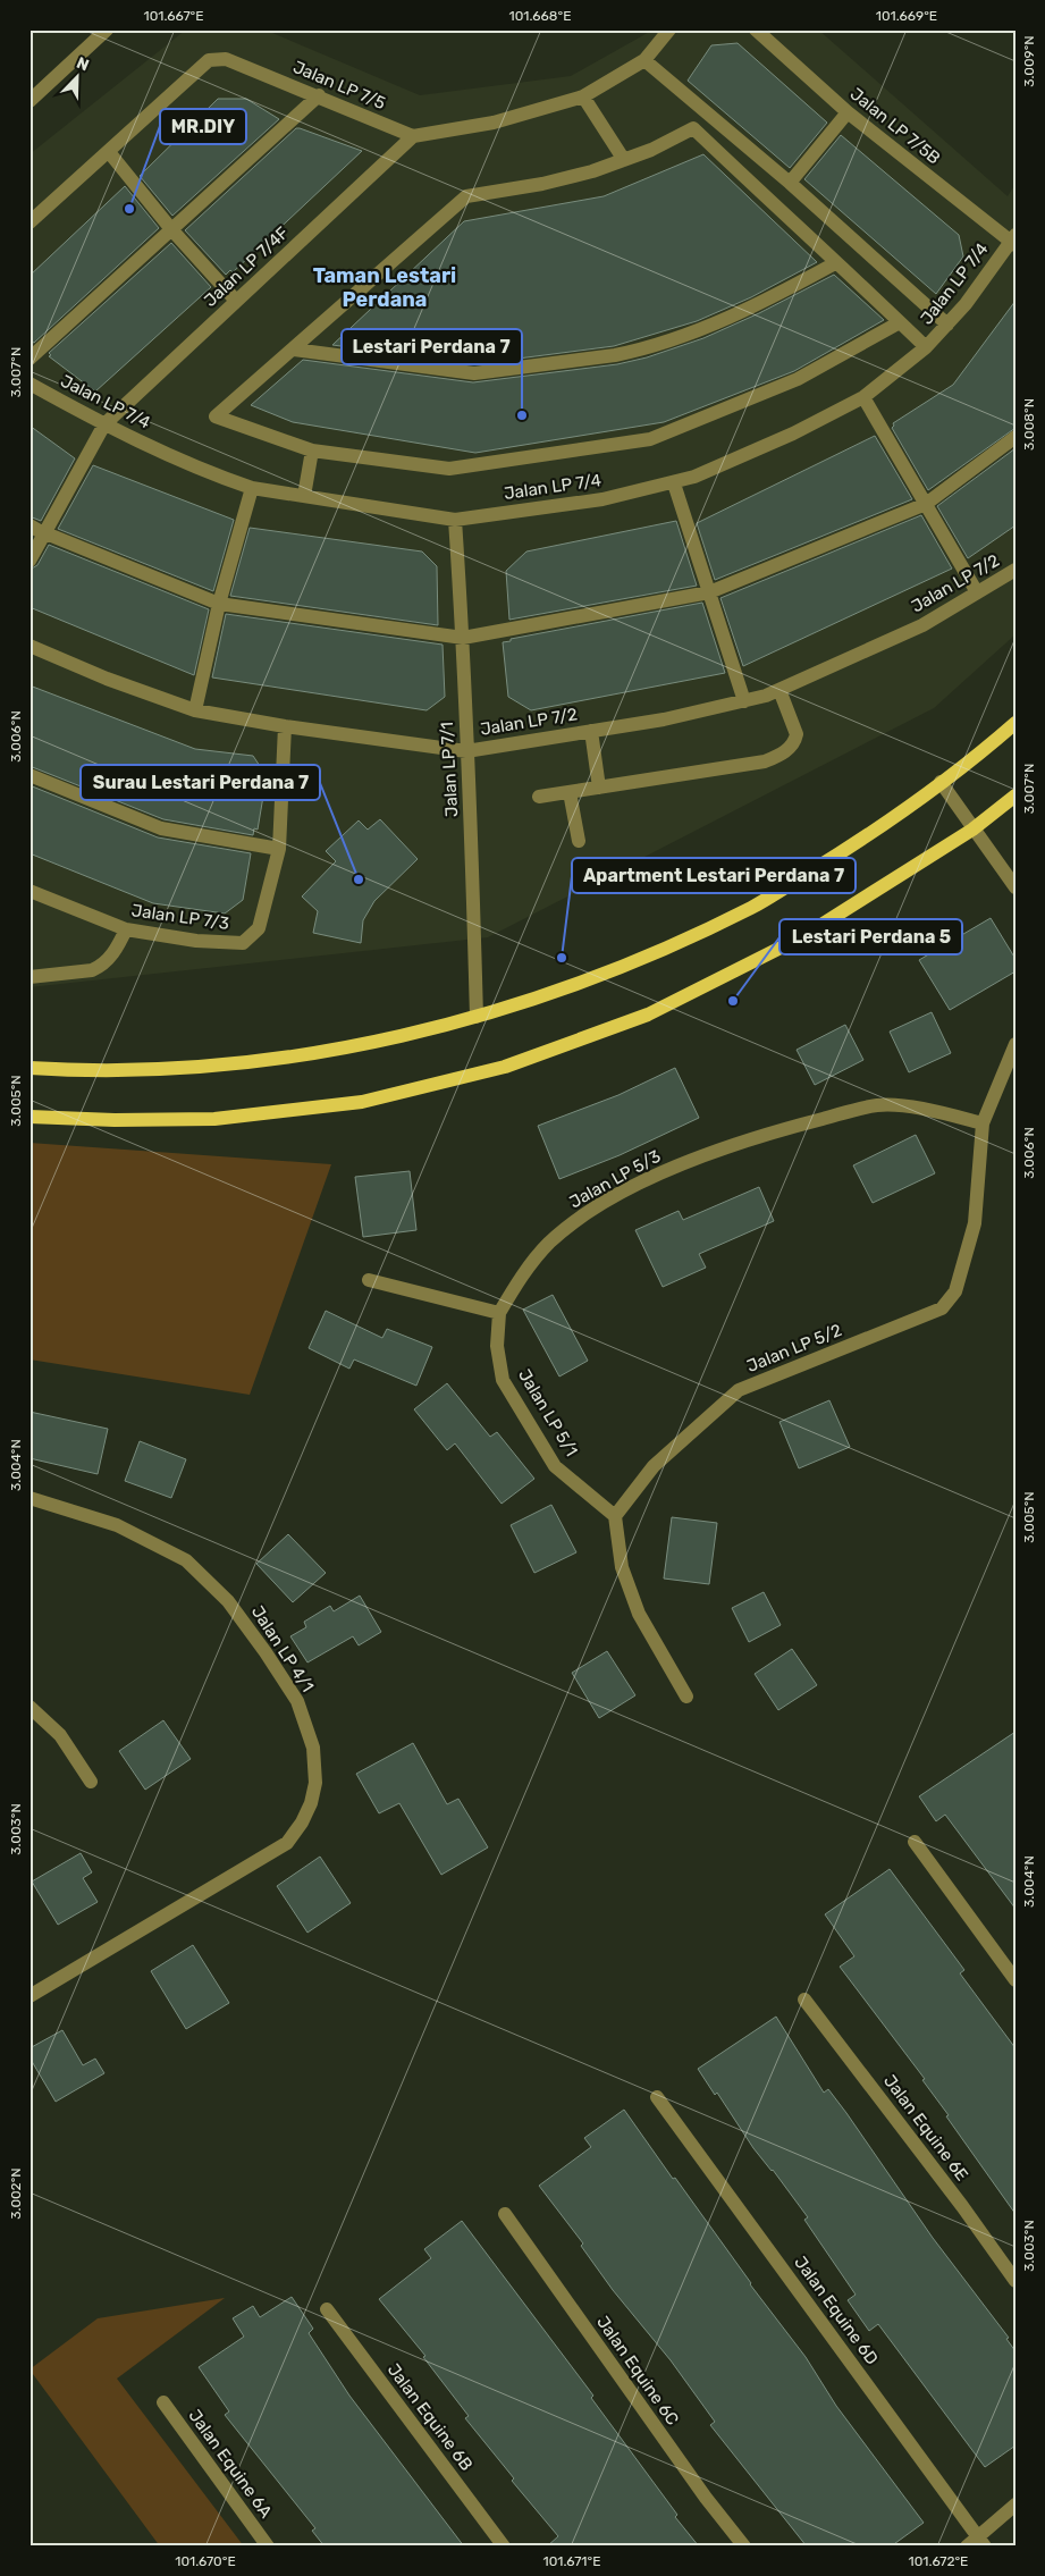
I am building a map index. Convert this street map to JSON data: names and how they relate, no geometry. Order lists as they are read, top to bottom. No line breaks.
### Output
{"streets":{"street":["Jalan LP 7/5","Jalan LP 7/5B","Jalan LP 7/4F","Jalan LP 7/4","Jalan LP 7/2","Jalan LP 7/1","Jalan LP 7/3","Jalan LP 5/3","Jalan LP 5/2","Jalan LP 5/1","Jalan LP 4/1","Jalan Equine 6E","Jalan Equine 6D","Jalan Equine 6C","Jalan Equine 6B","Jalan Equine 6A"]},"crossings":[["Jalan LP 7/5","Jalan LP 7/4F"],["Jalan LP 7/5B","Jalan LP 7/4"],["Jalan LP 7/4F","Jalan LP 7/4"],["Jalan LP 7/4","Jalan LP 7/1"],["Jalan LP 7/2","Jalan LP 7/1"],["Jalan LP 7/2","Jalan LP 7/3"],["Jalan LP 5/3","Jalan LP 5/2"],["Jalan LP 5/3","Jalan LP 5/1"],["Jalan LP 5/2","Jalan LP 5/1"]],"districts":["Taman Lestari Perdana"],"places":["MR.DIY","Lestari Perdana 7","Surau Lestari Perdana 7","Apartment Lestari Perdana 7","Lestari Perdana 5"],"north":"top right","coordinates":["101.667°E","101.668°E","101.669°E","3.009°N","3.007°N","3.008°N","3.006°N","3.005°N","3.004°N","3.003°N","3.002°N","101.670°E","101.671°E","101.672°E"]}
